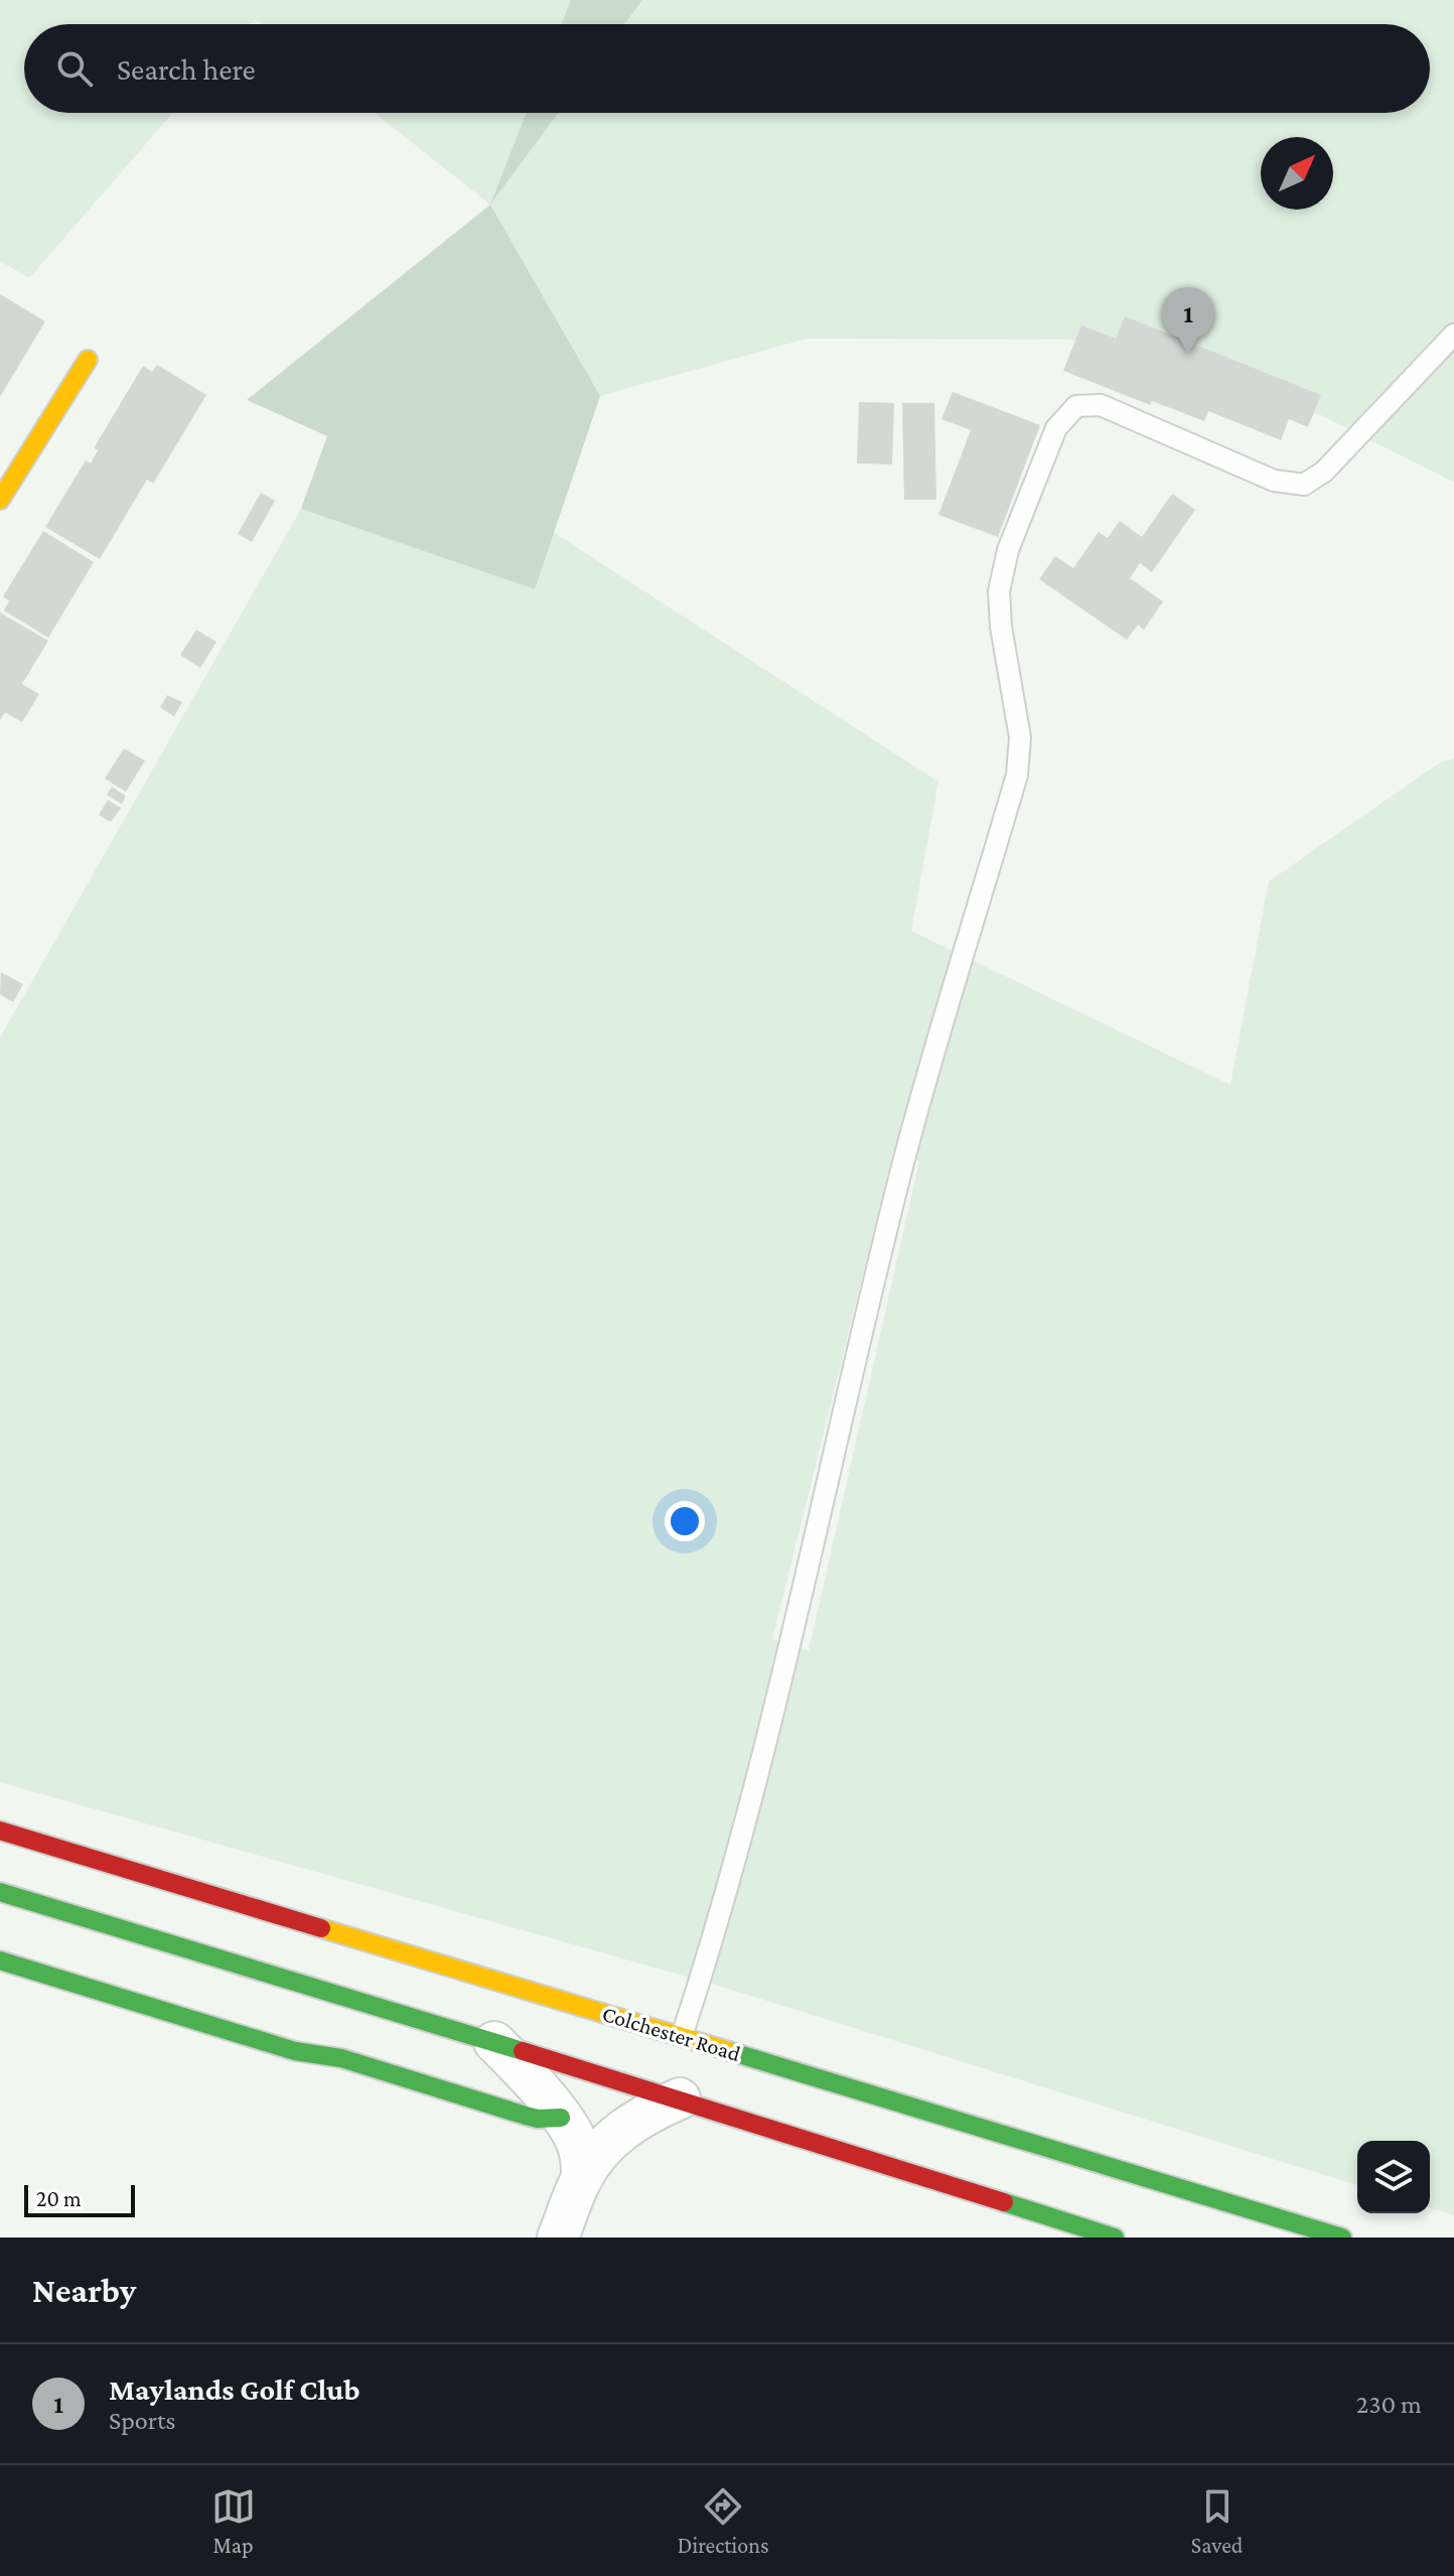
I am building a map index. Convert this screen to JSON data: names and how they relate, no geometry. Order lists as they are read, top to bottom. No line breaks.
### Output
{"streets":{"main road":["Colchester Road"]},"scale_bar":"20 m","north":"top right","page":{"search":"Search here","pins":"1","scale":"20 m","heading":"Nearby","list":[{"mark":"1","name":"Maylands Golf Club","note":"Sports","value":"230 m"}],"nav":["Map","Directions","Saved"]}}
